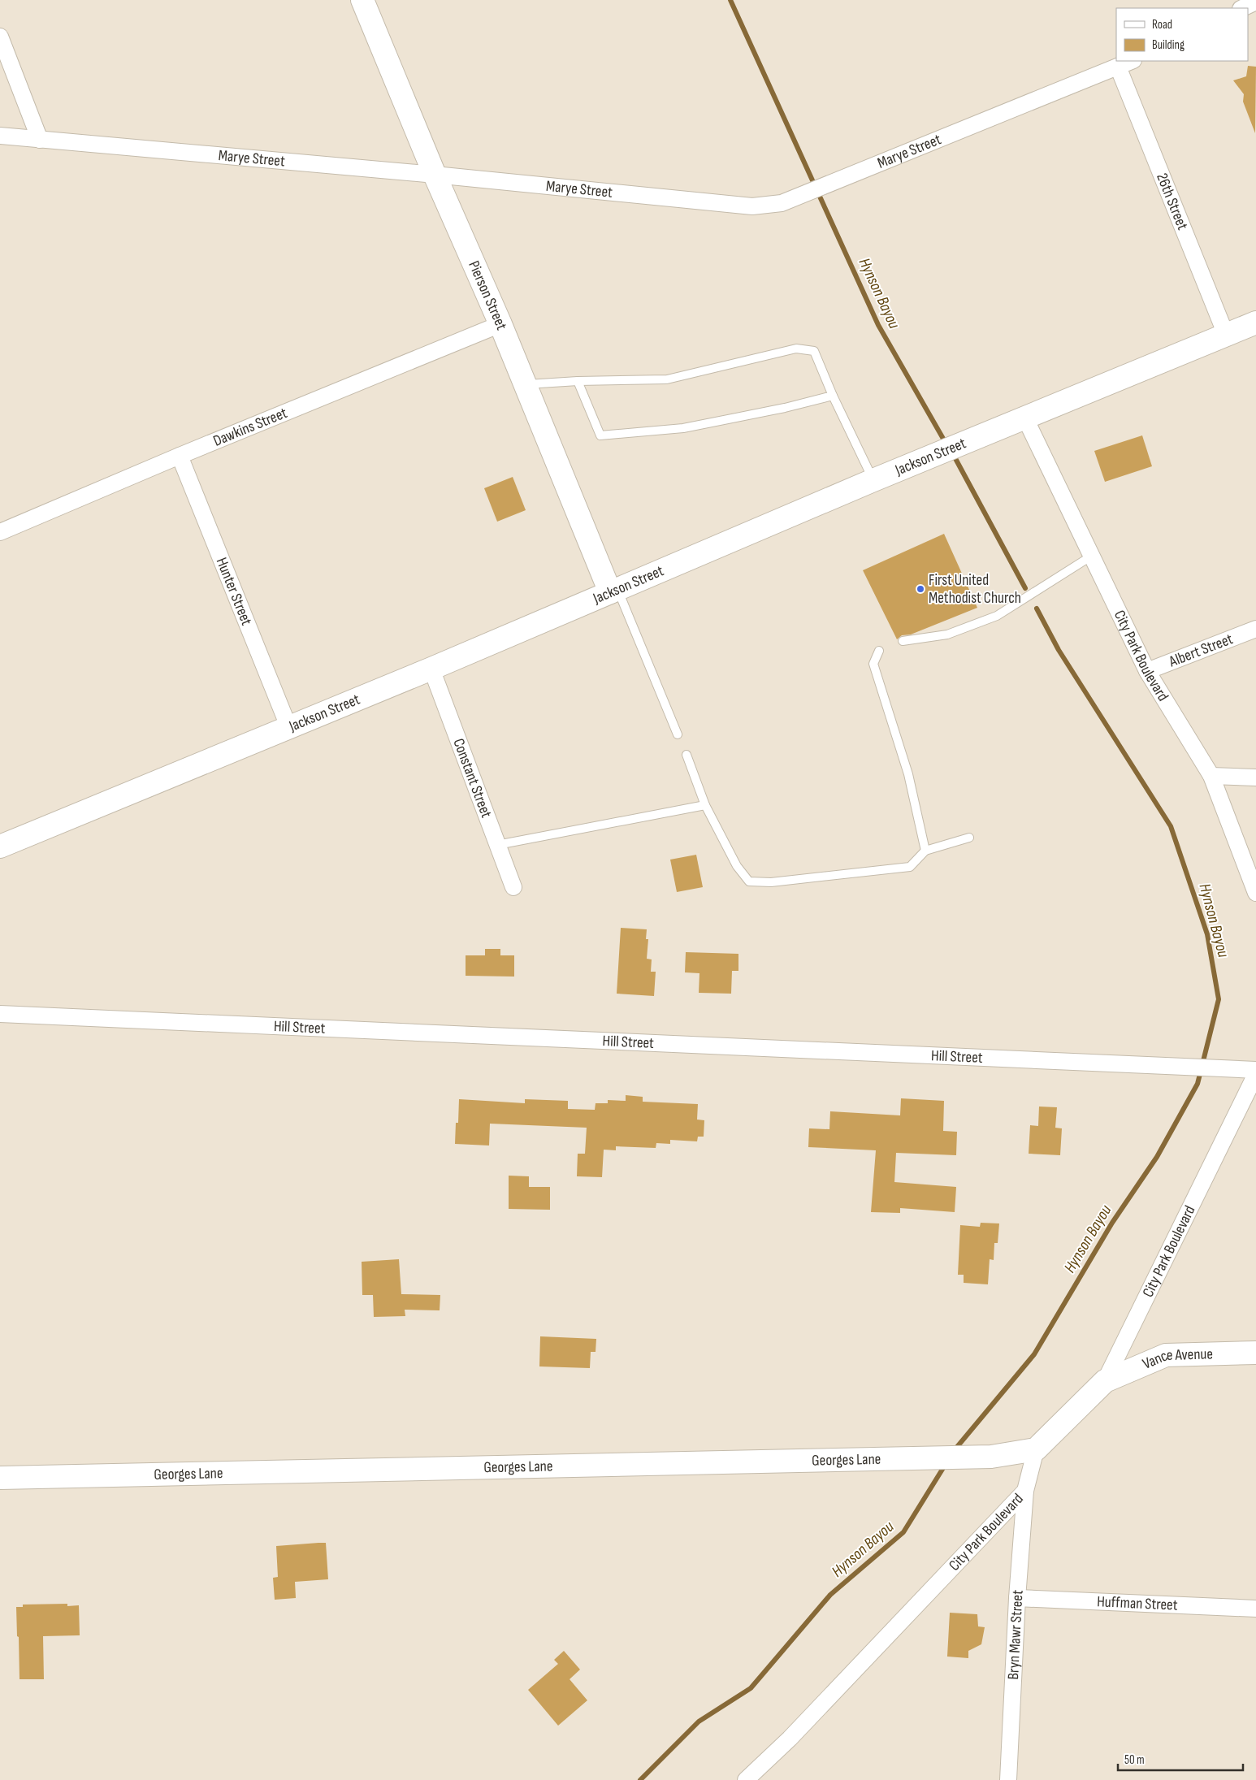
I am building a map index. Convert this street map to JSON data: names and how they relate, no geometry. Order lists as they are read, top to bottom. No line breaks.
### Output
{"streets":{"street":["Marye Street","26th Street","Pierson Street","Dawkins Street","Jackson Street","Hunter Street","Albert Street","City Park Boulevard","Constant Street","Hill Street","Vance Avenue","Georges Lane","Huffman Street","Bryn Mawr Street"]},"crossings":[["Marye Street","26th Street"],["Marye Street","Pierson Street"],["26th Street","Jackson Street"],["Pierson Street","Dawkins Street"],["Pierson Street","Jackson Street"],["Dawkins Street","Hunter Street"],["Jackson Street","Hunter Street"],["Jackson Street","City Park Boulevard"],["Jackson Street","Constant Street"],["Albert Street","City Park Boulevard"],["City Park Boulevard","Vance Avenue"],["City Park Boulevard","Georges Lane"],["City Park Boulevard","Bryn Mawr Street"],["Huffman Street","Bryn Mawr Street"]],"water":["Hynson Bayou"],"places":["First United Methodist Church"],"legend":["Road","Building"],"scale_bar":"50 m"}
